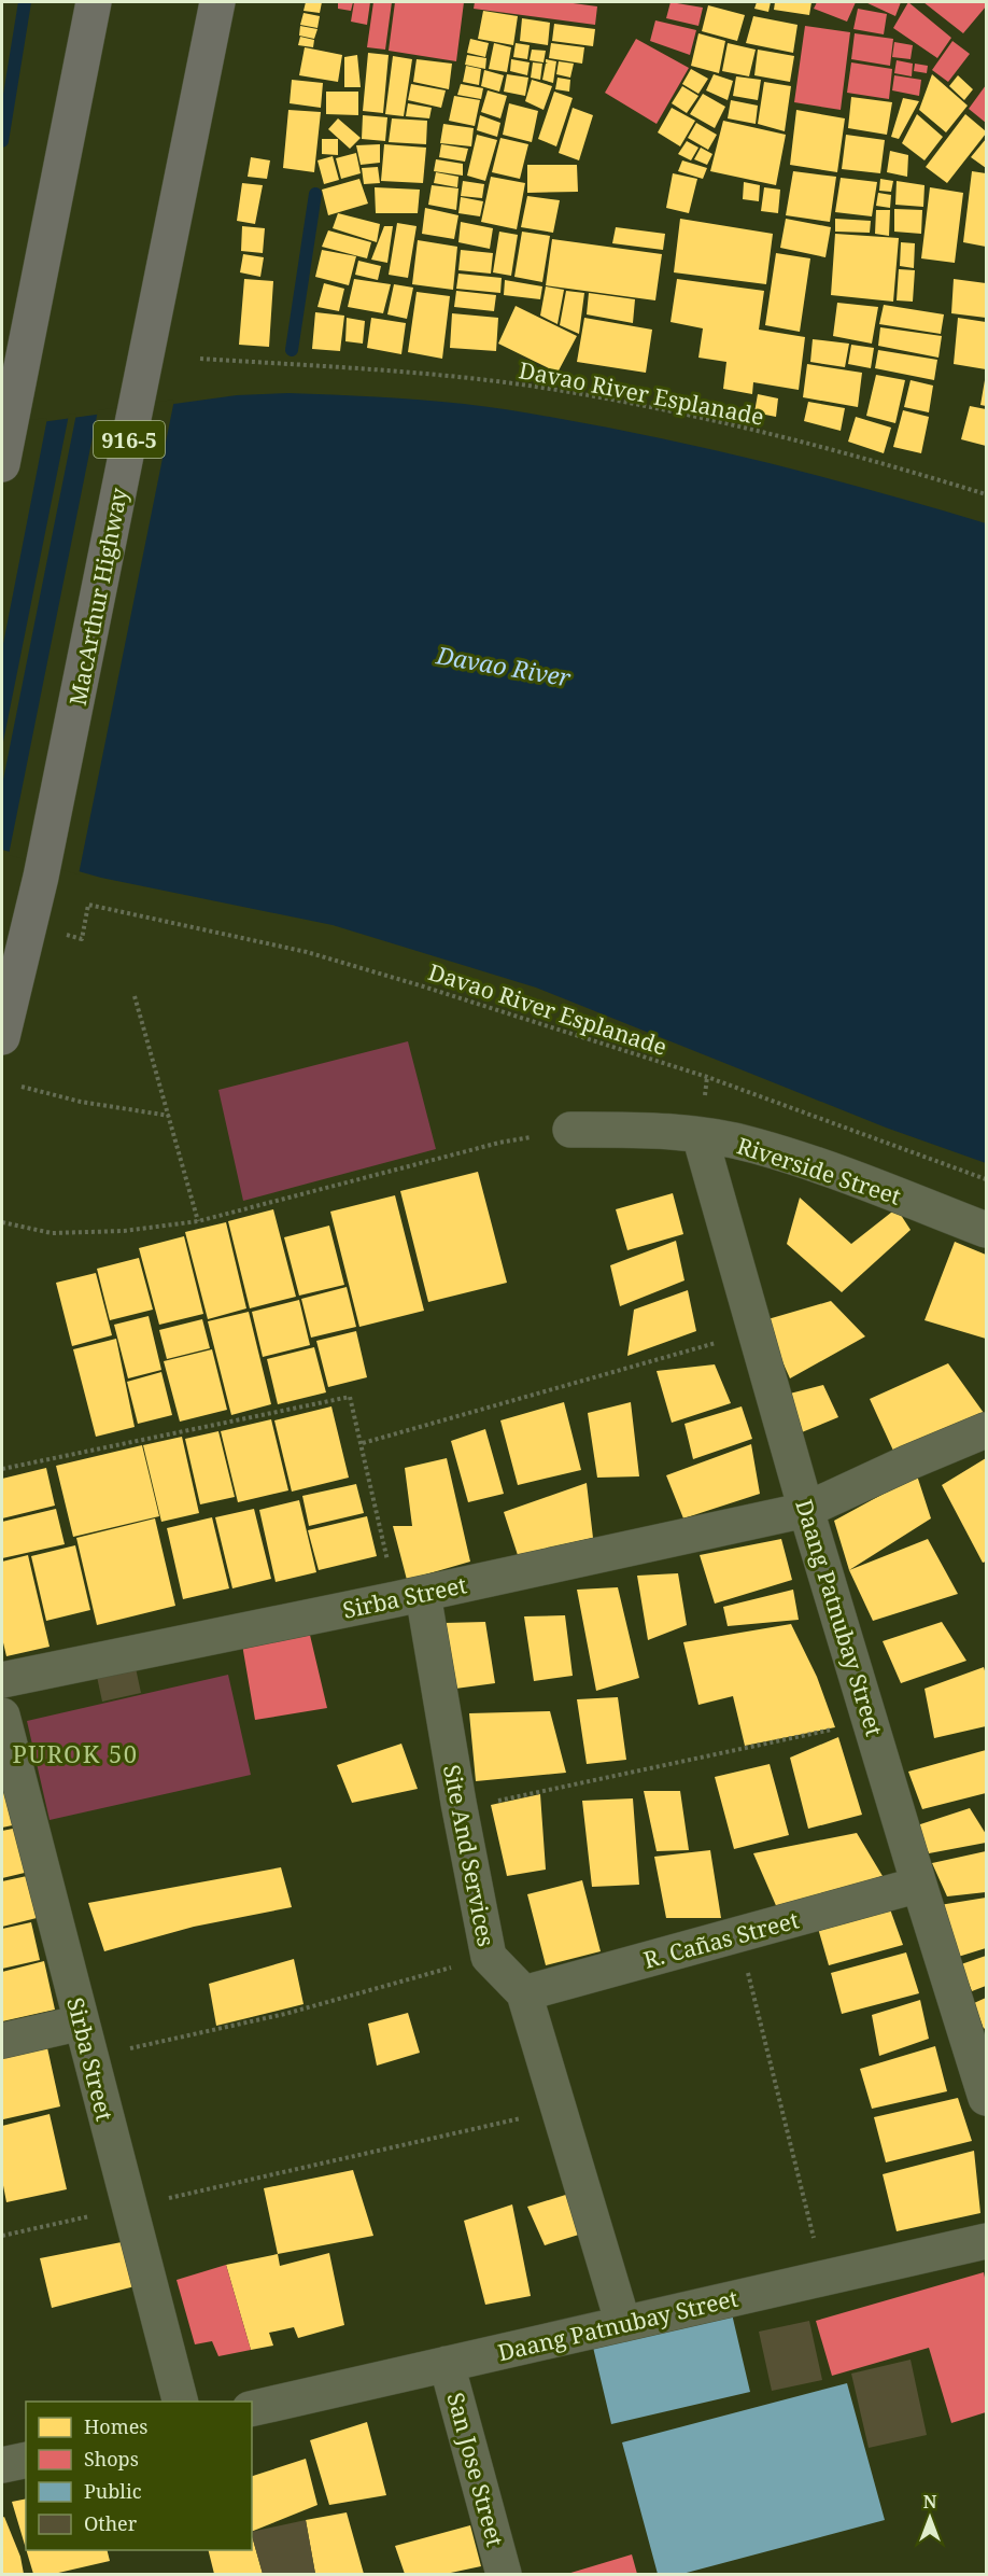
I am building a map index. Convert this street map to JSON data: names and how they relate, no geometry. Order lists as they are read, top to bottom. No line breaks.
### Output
{"streets":{"main road":["916-5","MacArthur Highway"],"street":["Riverside Street","Sirba Street","Daang Patnubay Street","Site And Services","R. Cañas Street","San Jose Street"],"path":["Davao River Esplanade"]},"crossings":[["Riverside Street","Daang Patnubay Street"],["Sirba Street","Daang Patnubay Street"],["Sirba Street","Site And Services"],["Daang Patnubay Street","Site And Services"],["Daang Patnubay Street","R. Cañas Street"],["Daang Patnubay Street","San Jose Street"],["Site And Services","R. Cañas Street"]],"districts":["PUROK 50"],"water":["Davao River"],"legend":["Homes","Shops","Public","Other"],"north":"top"}
